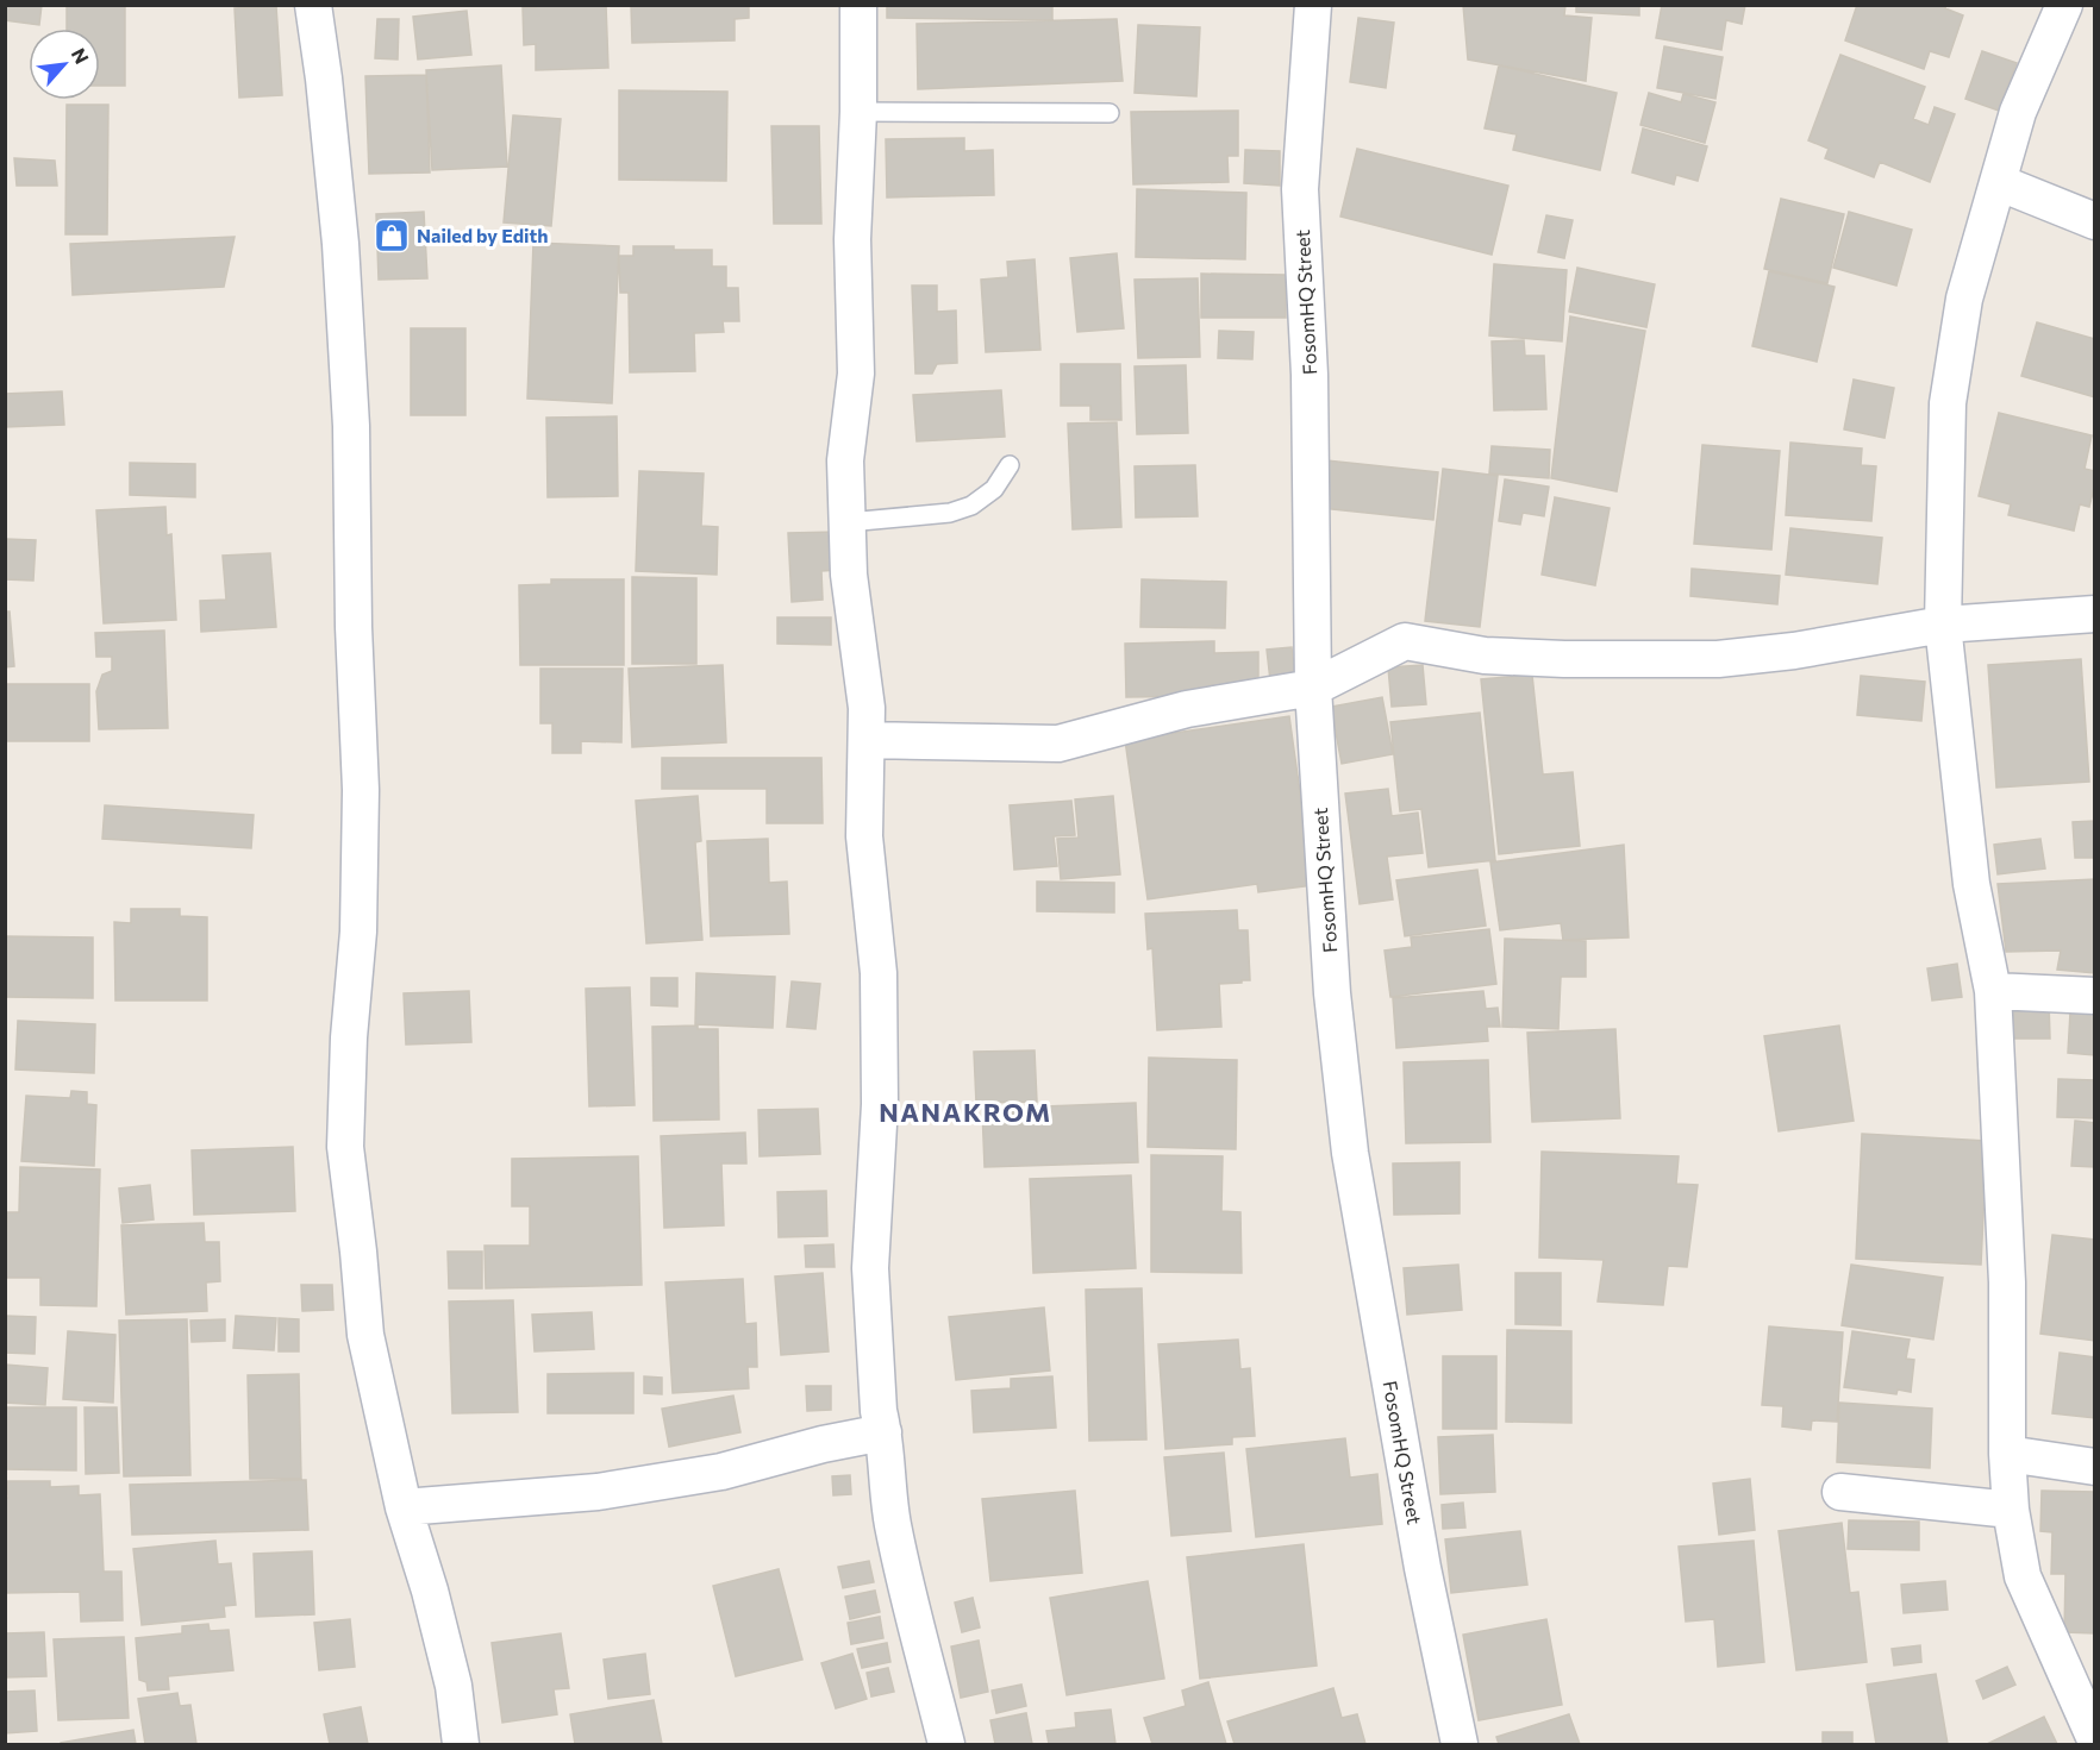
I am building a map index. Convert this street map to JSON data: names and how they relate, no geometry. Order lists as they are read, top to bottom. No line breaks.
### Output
{"streets":{"street":["FosomHQ Street"]},"districts":["NANAKROM"],"places":{"shop":["Nailed by Edith"]},"north":"top right"}
